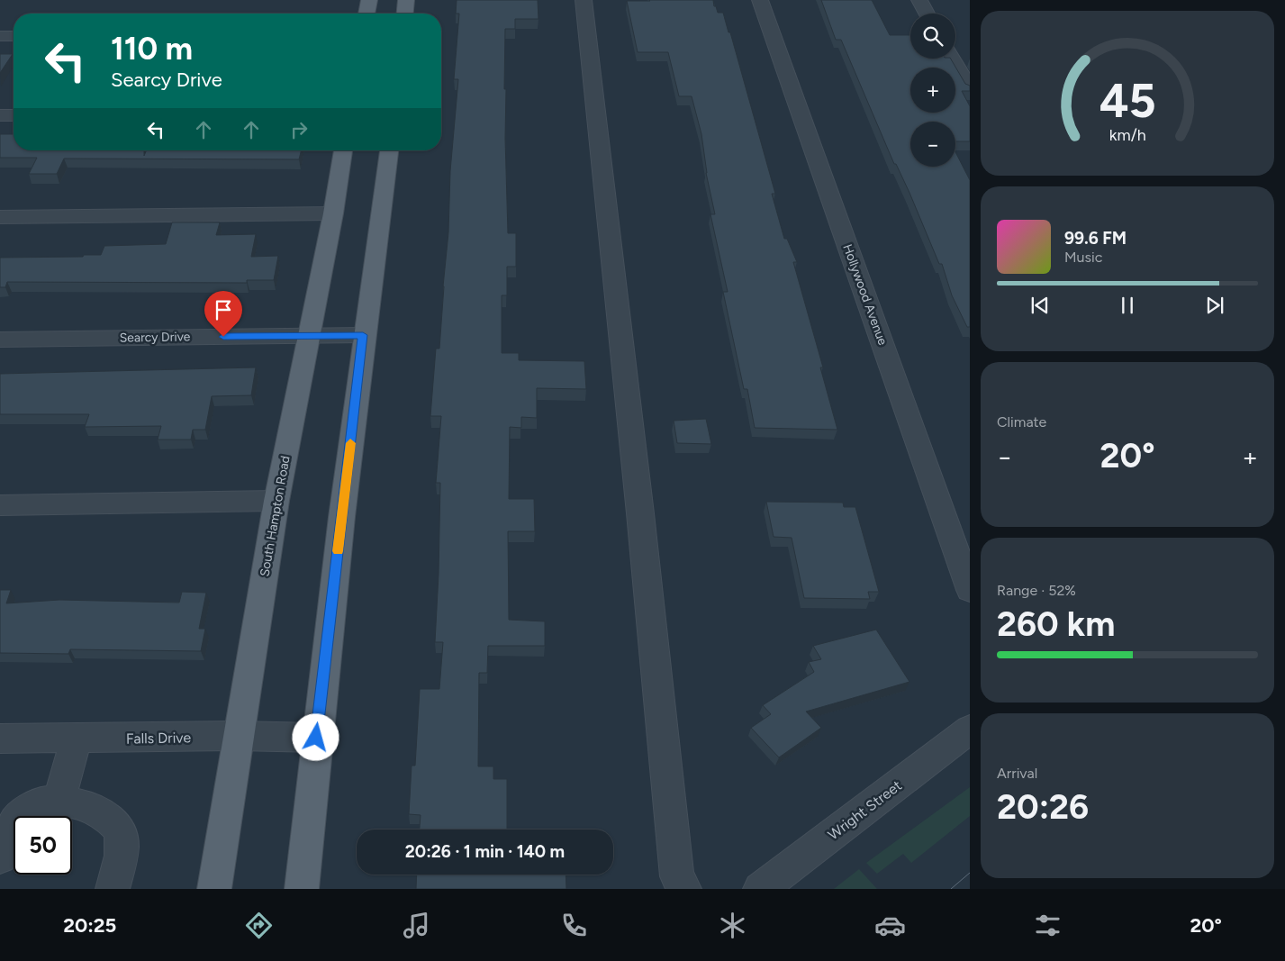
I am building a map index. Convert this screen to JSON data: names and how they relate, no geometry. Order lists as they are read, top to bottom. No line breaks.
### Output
{"streets":{"main road":["South Hampton Road"],"street":["Hollywood Avenue","Searcy Drive","Falls Drive","Wright Street"]},"crossings":[["Searcy Drive","South Hampton Road"],["South Hampton Road","Falls Drive"]],"page":{"map_buttons":["+","−"],"turn":["110 m","Searcy Drive"],"song":["99.6 FM","Music"],"tile":["Climate",["Range · 52%","260 km"],["Arrival","20:26"]],"heat":["−","20°","+"],"limit":"50","trip":"20:26 · 1 min · 140 m","tabs":["20:25","20°"],"gauge":["45","km/h"]}}
